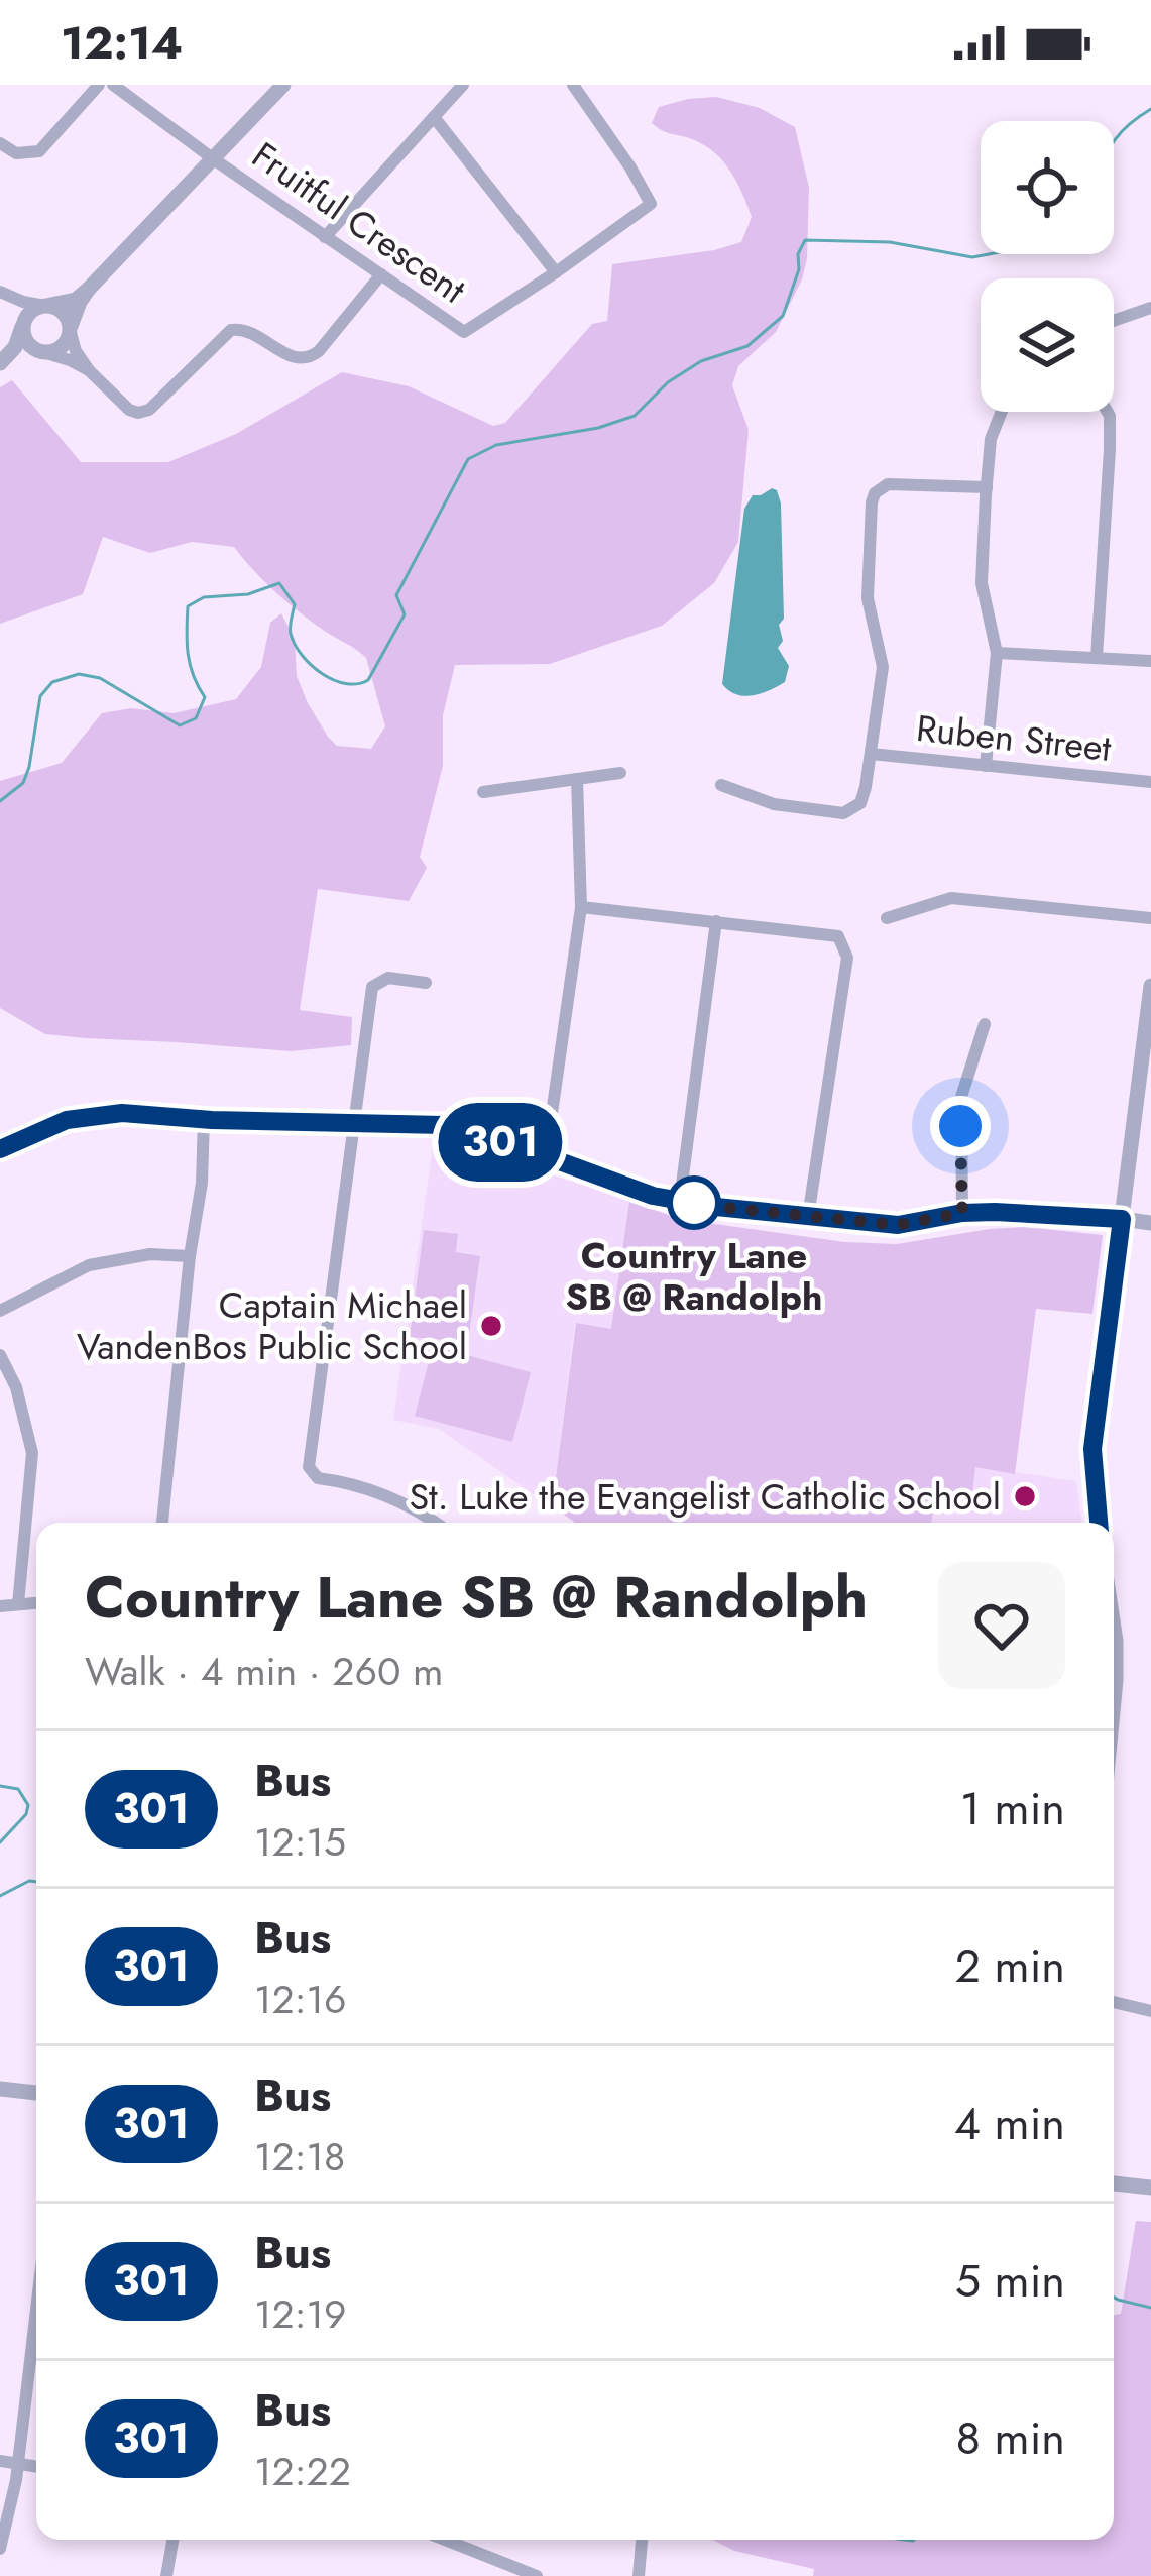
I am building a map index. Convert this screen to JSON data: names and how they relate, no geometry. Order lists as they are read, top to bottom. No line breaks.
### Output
{"streets":{"street":["Fruitful Crescent","Ruben Street"]},"places":["Country Lane SB @ Randolph","Captain Michael VandenBos Public School","St. Luke the Evangelist Catholic School"],"lines":["bus line 301"],"page":{"status":"12:14","on_map":"301","heading":["Country Lane SB @ Randolph","Walk · 4 min · 260 m"],"list":[{"mark":"301","name":"Bus","note":"12:15","value":"1 min"},{"mark":"301","name":"Bus","note":"12:16","value":"2 min"},{"mark":"301","name":"Bus","note":"12:18","value":"4 min"},{"mark":"301","name":"Bus","note":"12:19","value":"5 min"},{"mark":"301","name":"Bus","note":"12:22","value":"8 min"}]}}
